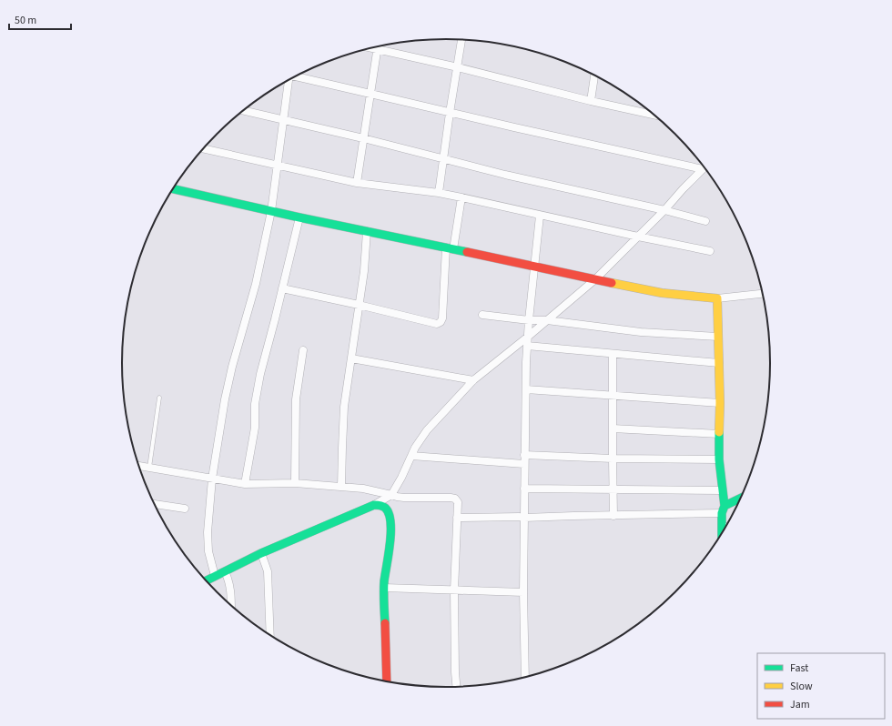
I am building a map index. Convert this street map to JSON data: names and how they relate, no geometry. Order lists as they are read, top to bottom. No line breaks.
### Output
{"legend":["Fast","Slow","Jam"],"scale_bar":"50 m"}
